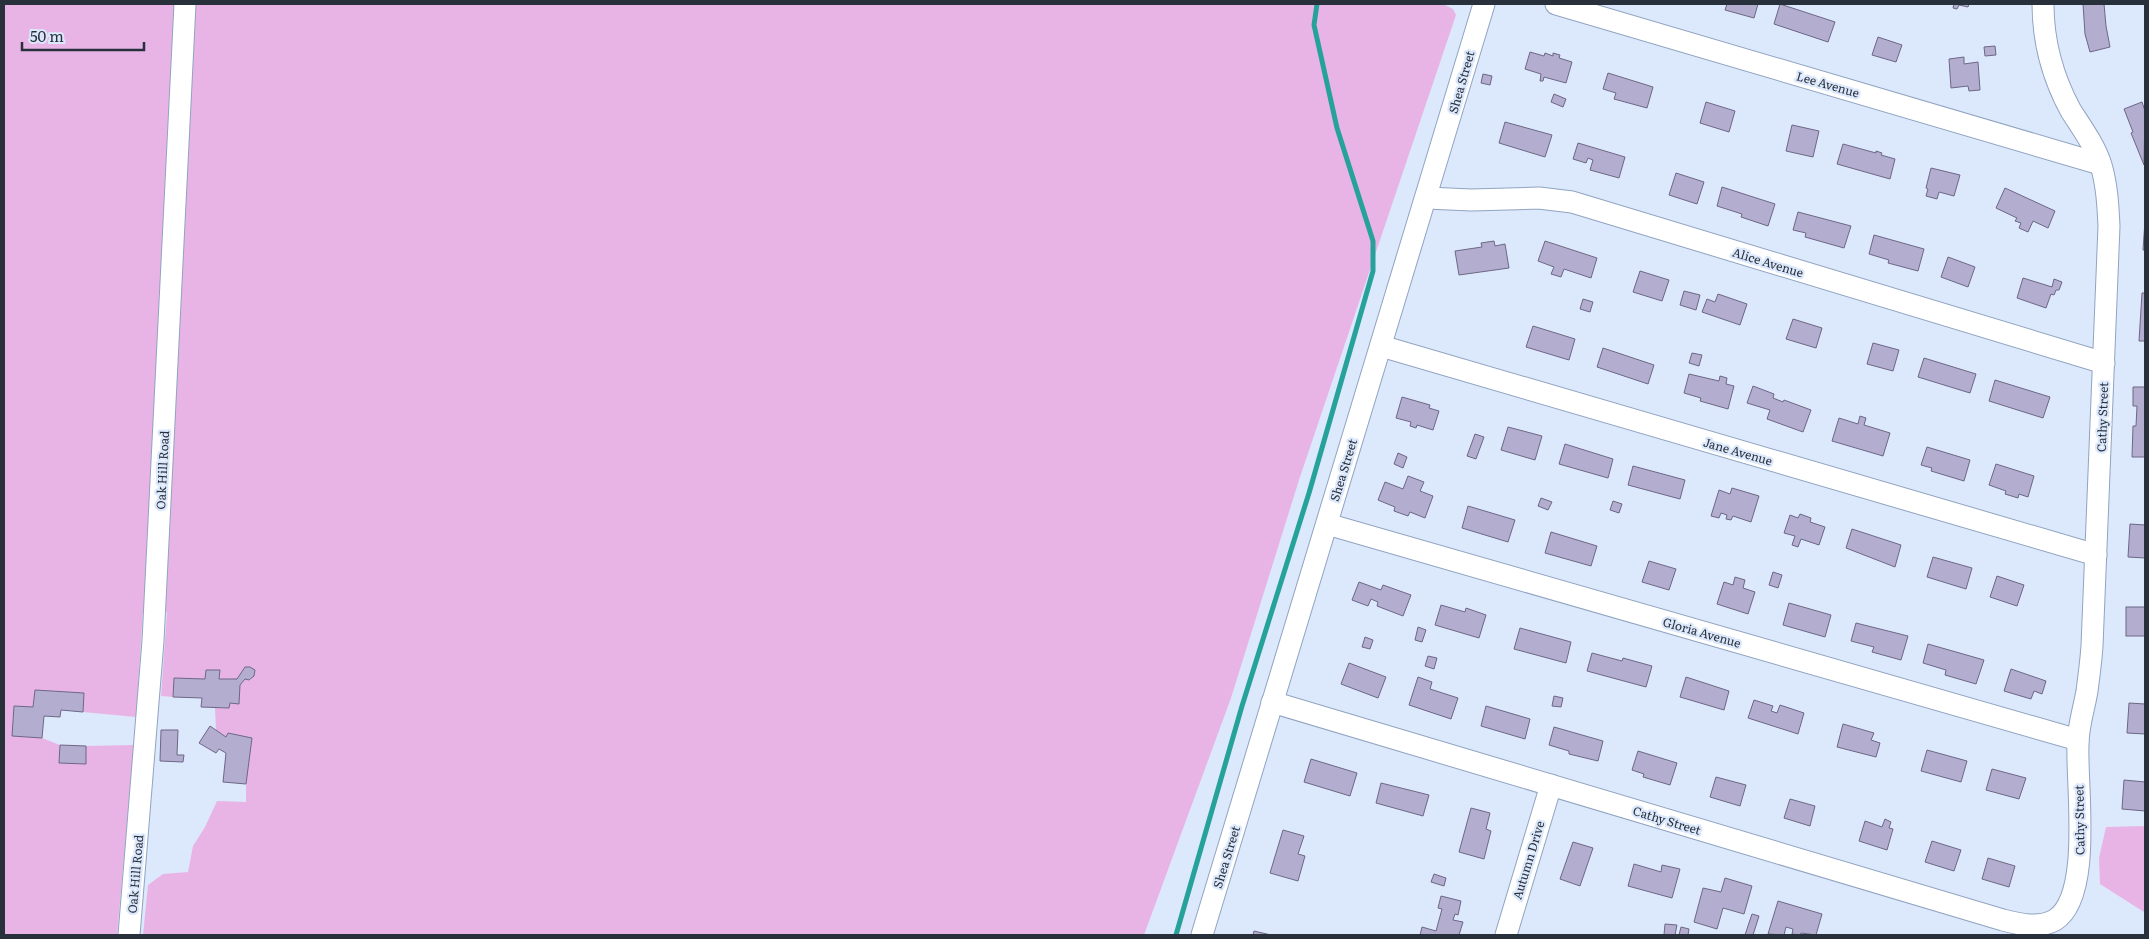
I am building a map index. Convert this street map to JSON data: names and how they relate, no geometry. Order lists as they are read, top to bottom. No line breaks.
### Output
{"streets":{"street":["Shea Street","Lee Avenue","Alice Avenue","Cathy Street","Jane Avenue","Oak Hill Road","Gloria Avenue","Autumn Drive"]},"crossings":[["Shea Street","Alice Avenue"],["Shea Street","Cathy Street"],["Shea Street","Jane Avenue"],["Shea Street","Gloria Avenue"],["Lee Avenue","Cathy Street"],["Alice Avenue","Cathy Street"],["Cathy Street","Jane Avenue"],["Cathy Street","Gloria Avenue"],["Cathy Street","Autumn Drive"]],"scale_bar":"50 m"}
